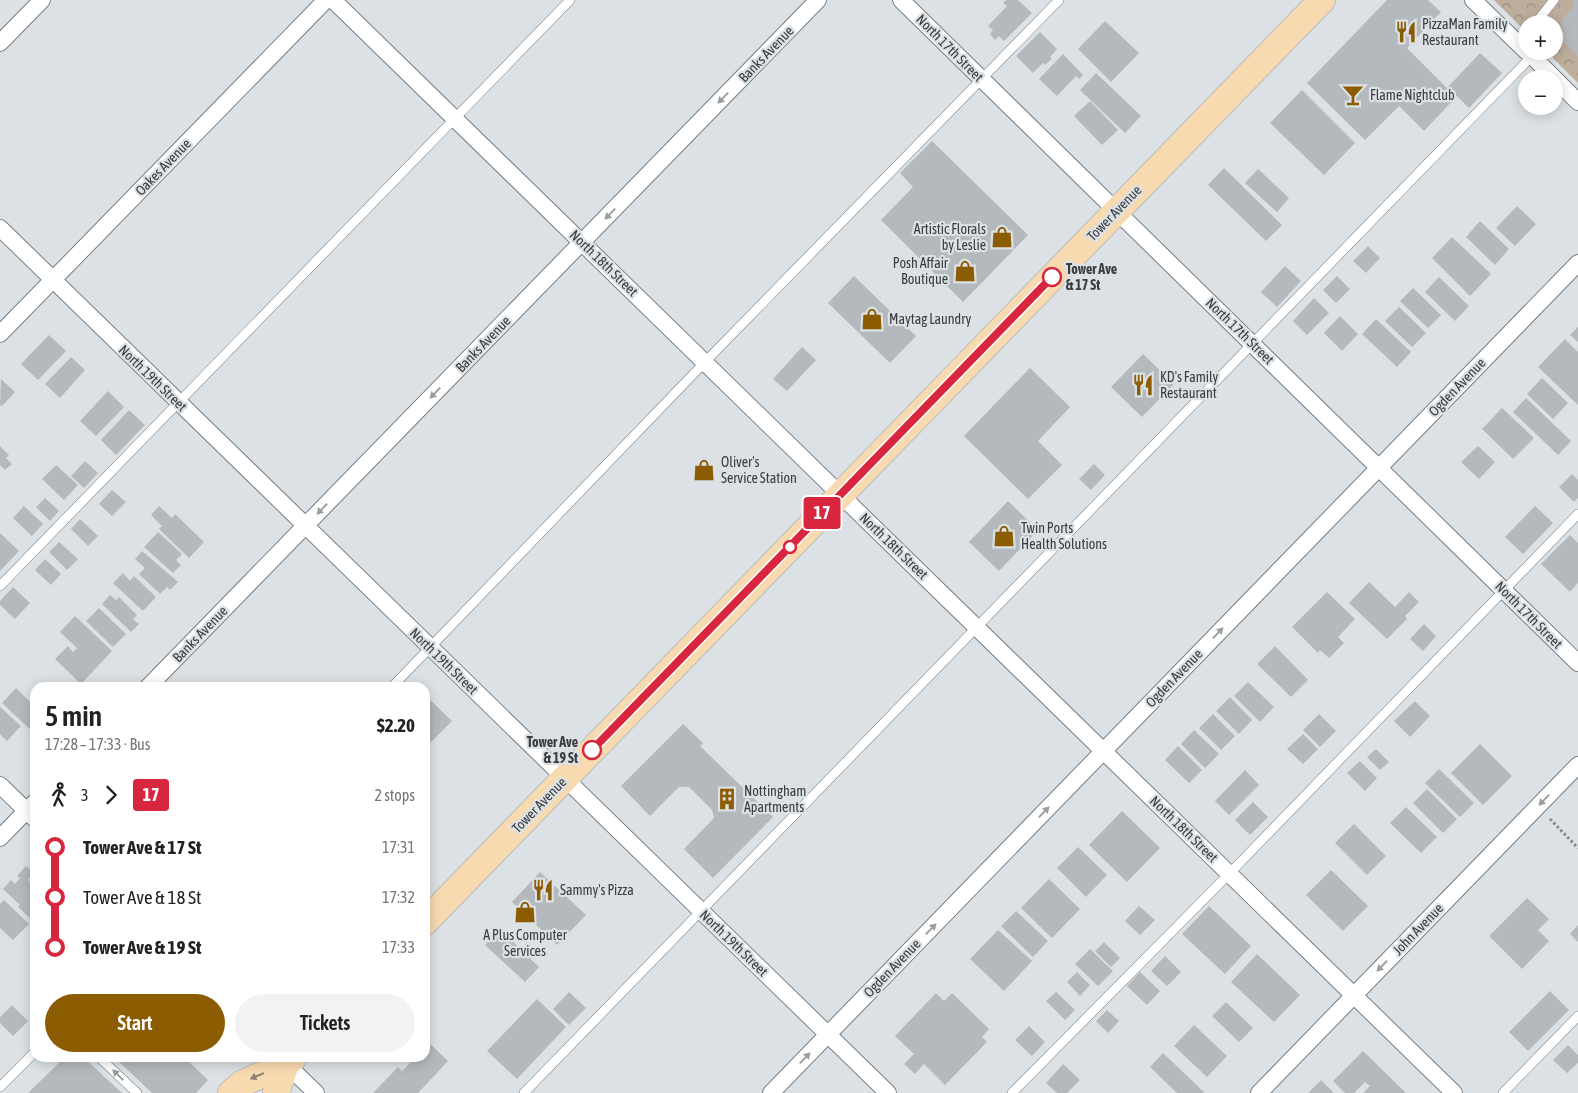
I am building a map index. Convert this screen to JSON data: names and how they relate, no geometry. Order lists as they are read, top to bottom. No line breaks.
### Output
{"streets":{"main road":["Tower Avenue"],"street":["North 17th Street","Banks Avenue","Oakes Avenue","North 18th Street","North 19th Street","Ogden Avenue","John Avenue"]},"crossings":[["North 17th Street","Tower Avenue"],["North 17th Street","Ogden Avenue"],["Banks Avenue","North 18th Street"],["Banks Avenue","North 19th Street"],["Oakes Avenue","North 19th Street"],["Tower Avenue","North 18th Street"],["Tower Avenue","North 19th Street"],["North 18th Street","Ogden Avenue"],["North 18th Street","John Avenue"],["North 19th Street","Ogden Avenue"]],"one_way":["Banks Avenue","Ogden Avenue","John Avenue"],"places":{"restaurant":["PizzaMan Family Restaurant","KD's Family Restaurant","Sammy's Pizza"],"bar":["Flame Nightclub"],"shop":["Artistic Florals by Leslie","Posh Affair Boutique","Maytag Laundry","Oliver's Service Station","Twin Ports Health Solutions","A Plus Computer Services"],"other":["Tower Ave & 17 St","Tower Ave & 19 St"],"building":["Nottingham Apartments"]},"lines":["bus line 17"],"page":{"on_map":"17","map_buttons":["+","−"],"heading":["5 min","17:28 – 17:33 · Bus","$2.20"],"legs":["3","17","2 stops"],"list":[{"name":"Tower Ave & 17 St","value":"17:31"},{"name":"Tower Ave & 18 St","value":"17:32"},{"name":"Tower Ave & 19 St","value":"17:33"}],"buttons":["Start","Tickets"]}}
